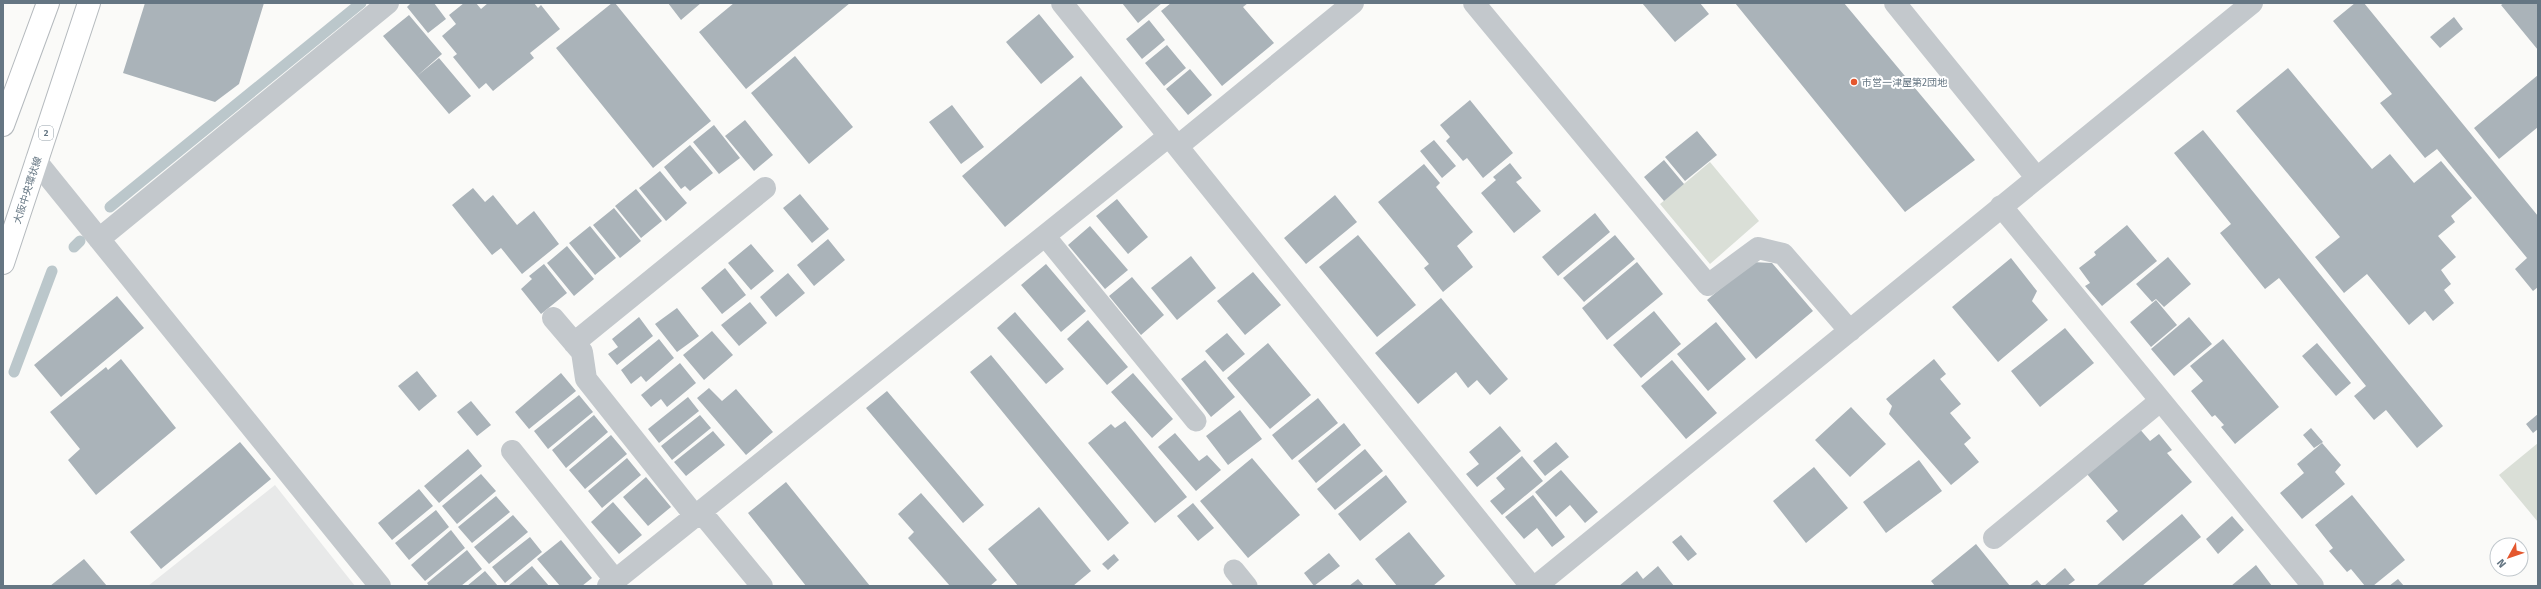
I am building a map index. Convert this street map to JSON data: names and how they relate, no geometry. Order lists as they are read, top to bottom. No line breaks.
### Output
{"streets":{"main road":["2","大阪中央環状線"]},"places":["市営一津屋第2団地"],"north":"bottom left"}
